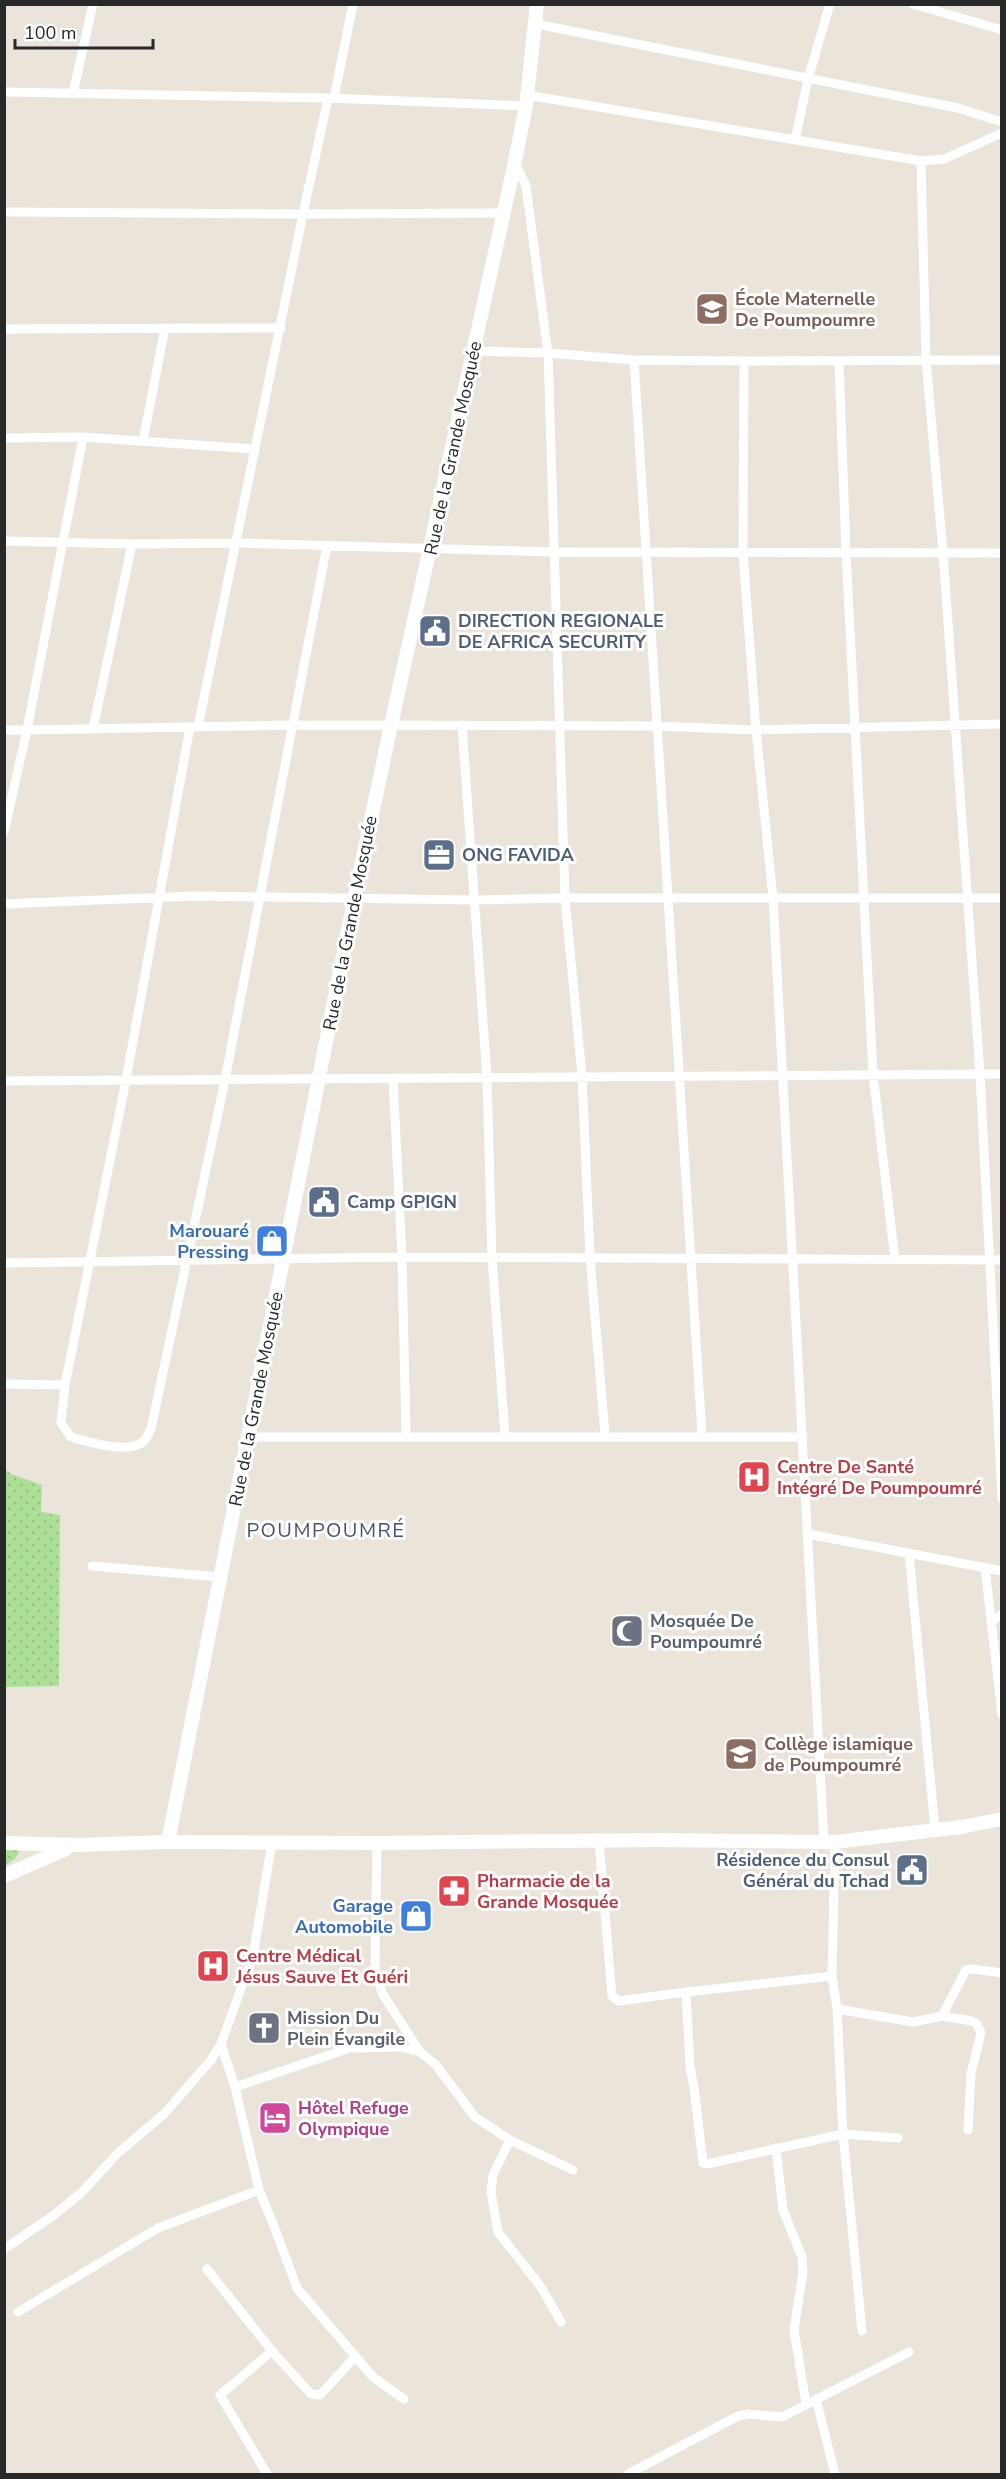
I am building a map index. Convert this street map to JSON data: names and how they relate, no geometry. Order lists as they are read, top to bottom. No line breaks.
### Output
{"streets":{"street":["Rue de la Grande Mosquée"]},"districts":["POUMPOUMRÉ"],"places":{"school or university":["École Maternelle De Poumpoumre","Collège islamique de Poumpoumré"],"public building":["DIRECTION REGIONALE DE AFRICA SECURITY","Camp GPIGN","Résidence du Consul Général du Tchad"],"office":["ONG FAVIDA"],"shop":["Marouaré Pressing","Garage Automobile"],"hospital":["Centre De Santé Intégré De Poumpoumré","Centre Médical Jésus Sauve Et Guéri"],"mosque":["Mosquée De Poumpoumré"],"pharmacy":["Pharmacie de la Grande Mosquée"],"church":["Mission Du Plein Évangile"],"hotel":["Hôtel Refuge Olympique"]},"scale_bar":"100 m"}
